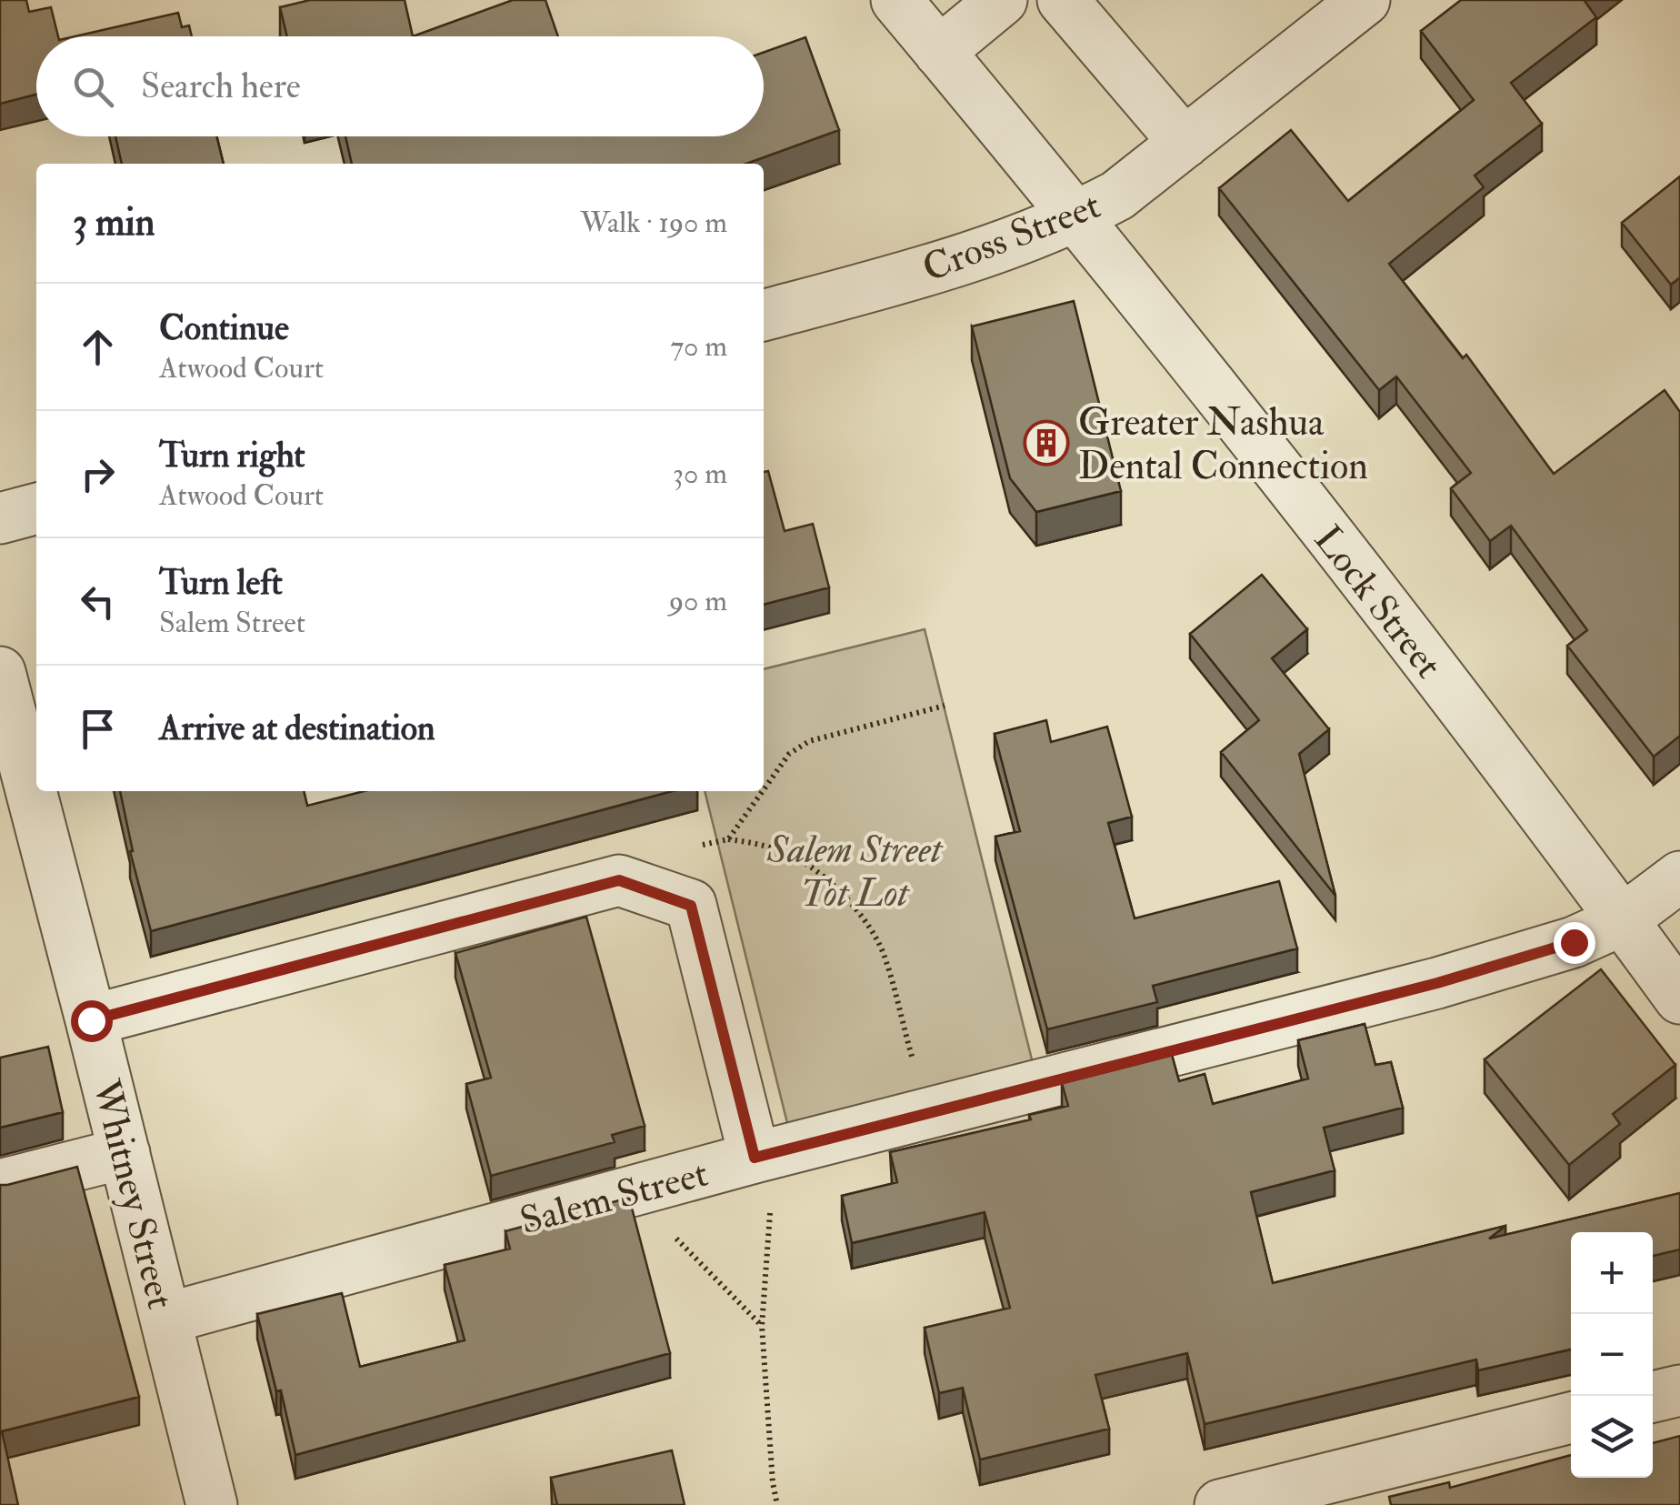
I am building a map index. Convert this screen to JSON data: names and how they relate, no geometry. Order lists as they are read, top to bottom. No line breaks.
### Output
{"streets":{"street":["Cross Street","Lock Street","Whitney Street","Salem Street"]},"crossings":[["Cross Street","Lock Street"],["Lock Street","Salem Street"],["Whitney Street","Salem Street"]],"parks":["Salem Street Tot Lot"],"places":{"building":["Greater Nashua Dental Connection"]},"page":{"search":"Search here","heading":["3 min","Walk · 190 m"],"list":[["Continue","Atwood Court","70 m"],["Turn right","Atwood Court","30 m"],["Turn left","Salem Street","90 m"],"Arrive at destination"],"map_buttons":["+","−"]}}
